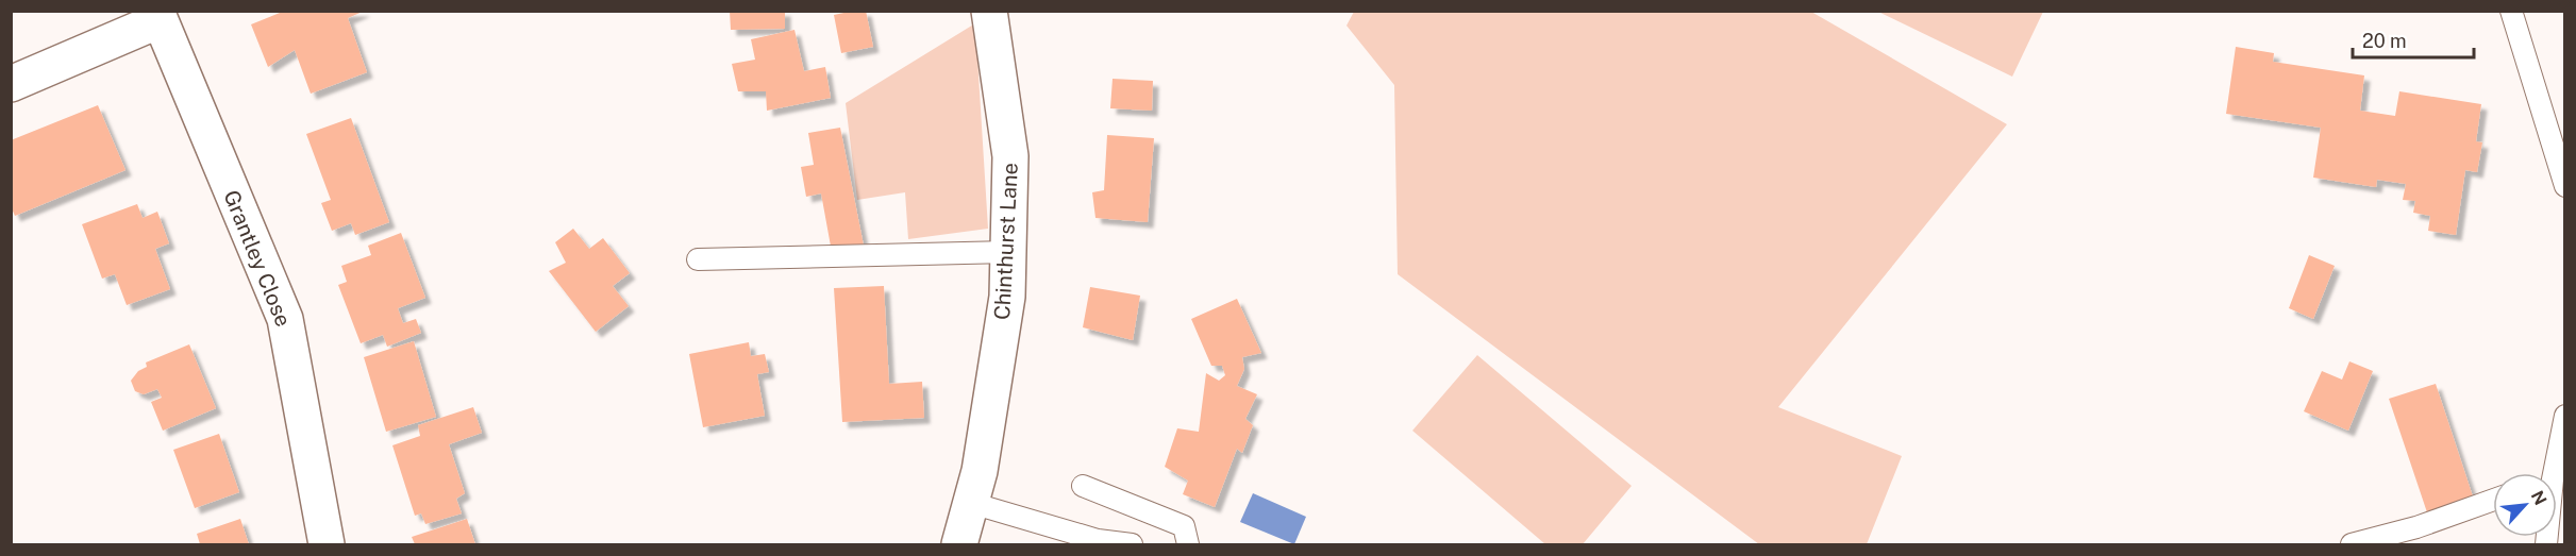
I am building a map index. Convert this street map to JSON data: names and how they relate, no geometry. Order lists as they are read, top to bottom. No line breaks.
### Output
{"streets":{"street":["Chinthurst Lane","Grantley Close"]},"scale_bar":"20 m","north":"top right"}
